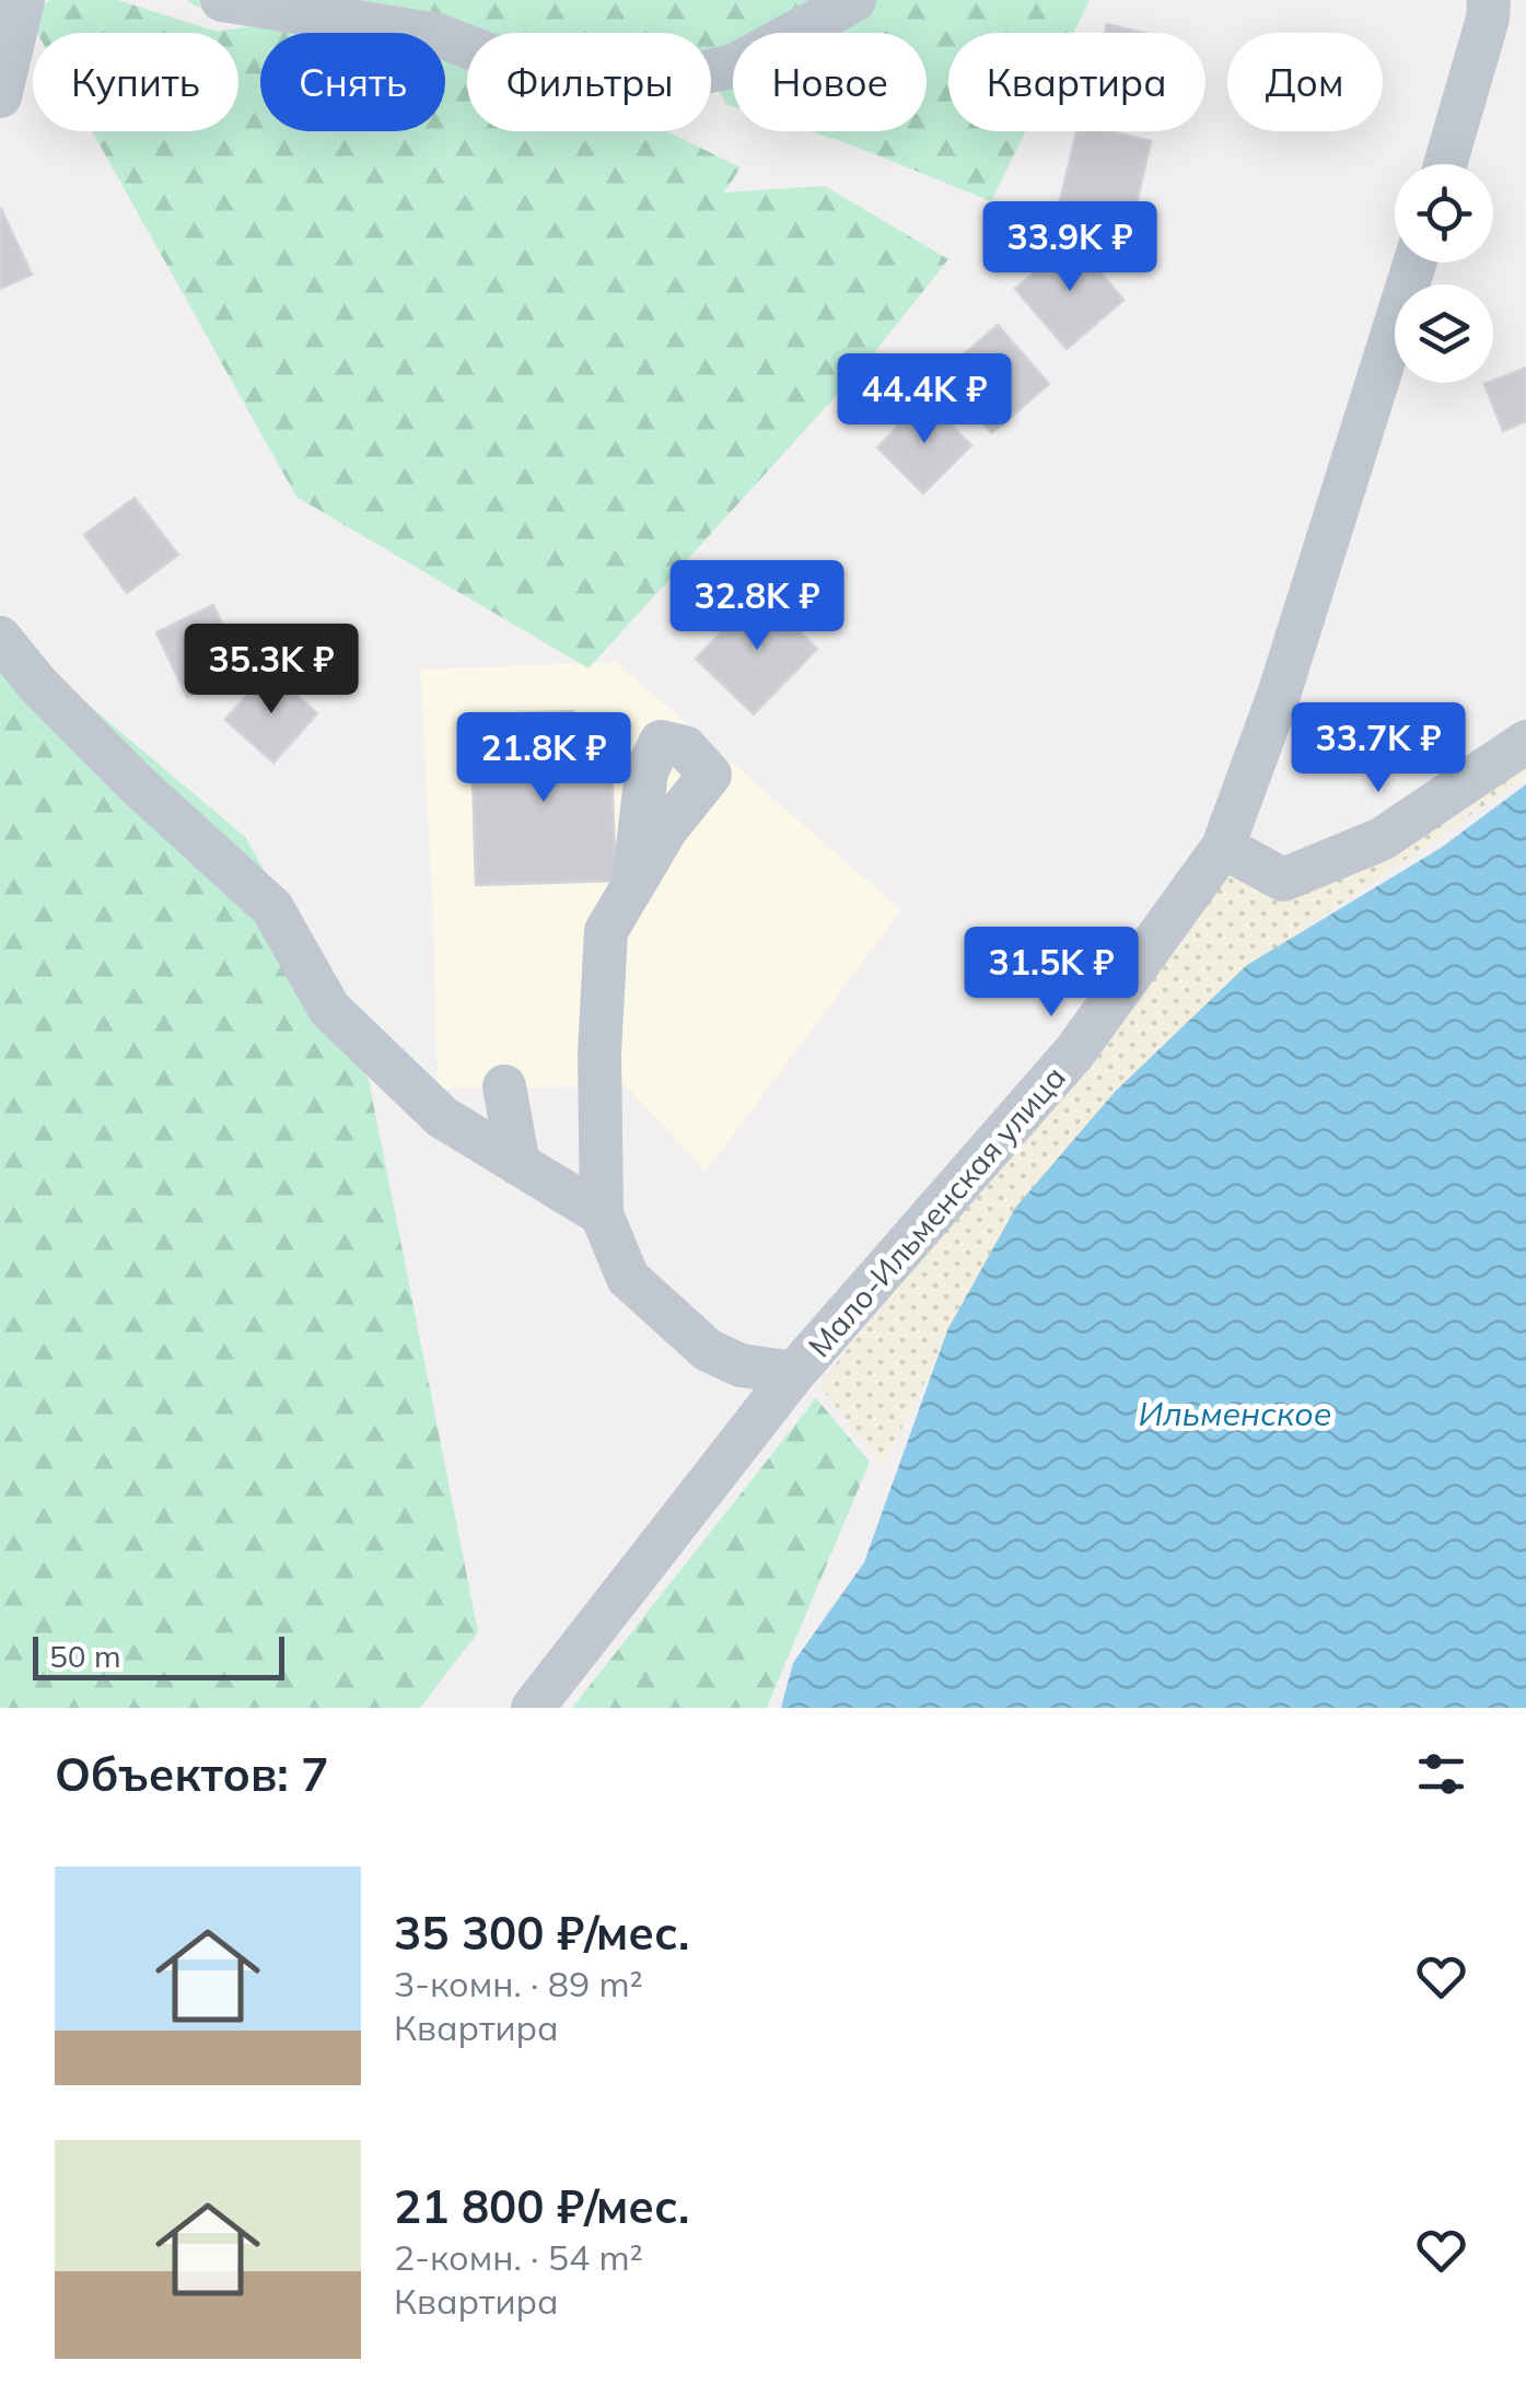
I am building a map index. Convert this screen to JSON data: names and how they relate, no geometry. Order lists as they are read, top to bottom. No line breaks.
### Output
{"streets":{"street":["Мало-Ильменская улица"]},"water":["Ильменское"],"scale_bar":"50 m","page":{"chip":["Купить","Снять","Фильтры","Новое","Квартира","Дом"],"price":["33.9K ₽","44.4K ₽","32.8K ₽","35.3K ₽","33.7K ₽","21.8K ₽","31.5K ₽"],"scale":"50 m","heading":"Объектов: 7","list":[{"name":"35 300 ₽/мес.","note":"3-комн. · 89 m² · Квартира"},{"name":"21 800 ₽/мес.","note":"2-комн. · 54 m² · Квартира"}]}}
